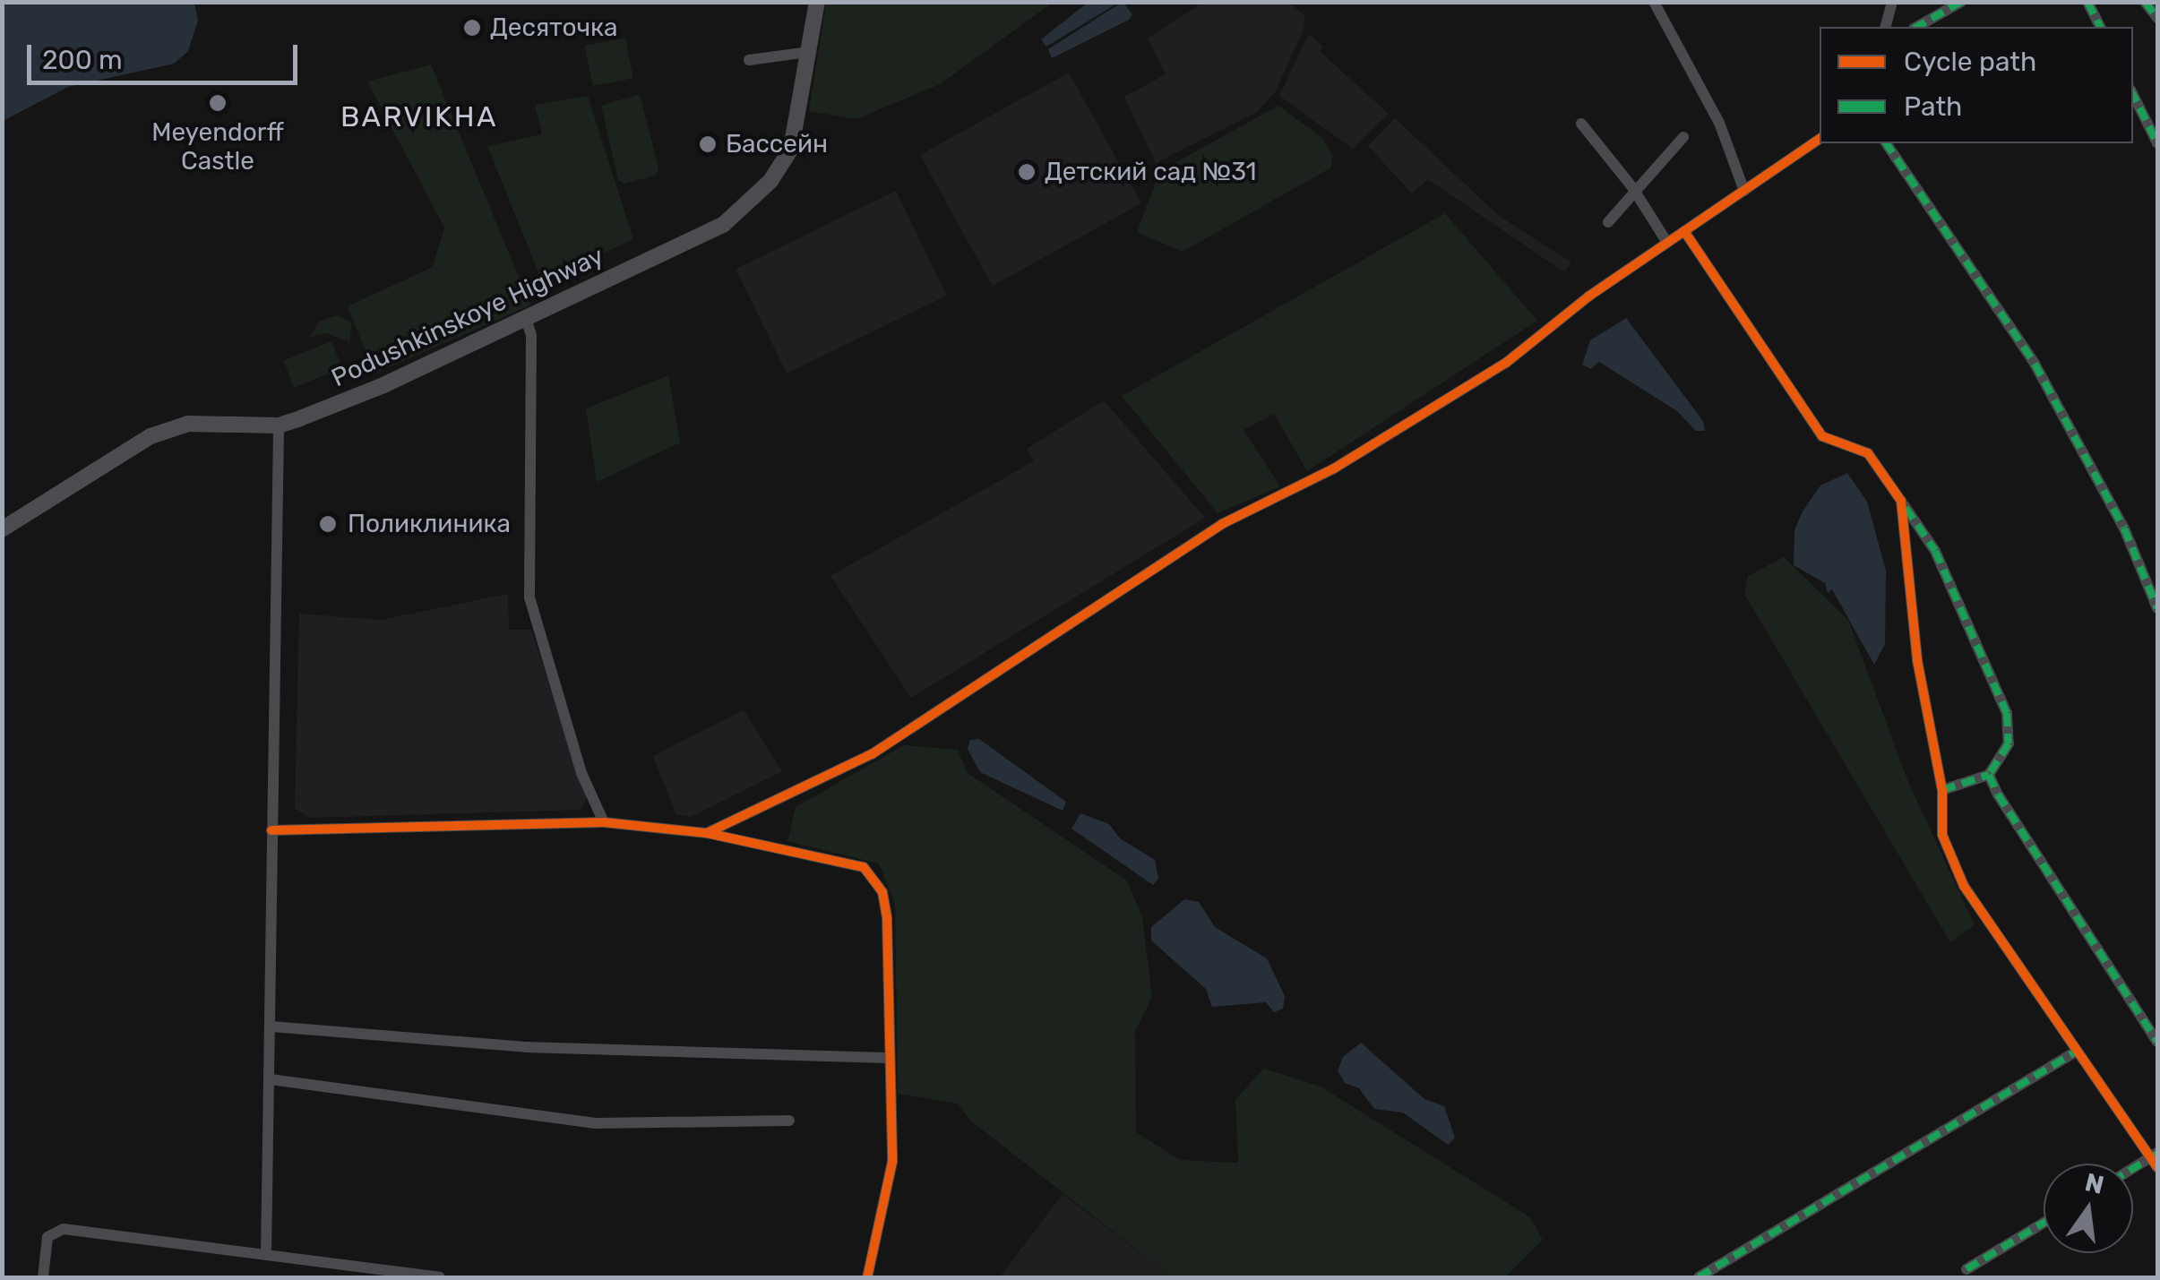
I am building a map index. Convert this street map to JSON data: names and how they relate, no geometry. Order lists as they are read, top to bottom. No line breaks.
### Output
{"streets":{"main road":["Podushkinskoye Highway"]},"districts":["BARVIKHA"],"places":["Десяточка","Meyendorff Castle","Бассейн","Детский сад №31","Поликлиника"],"legend":["Cycle path","Path"],"scale_bar":"200 m","north":"top"}
